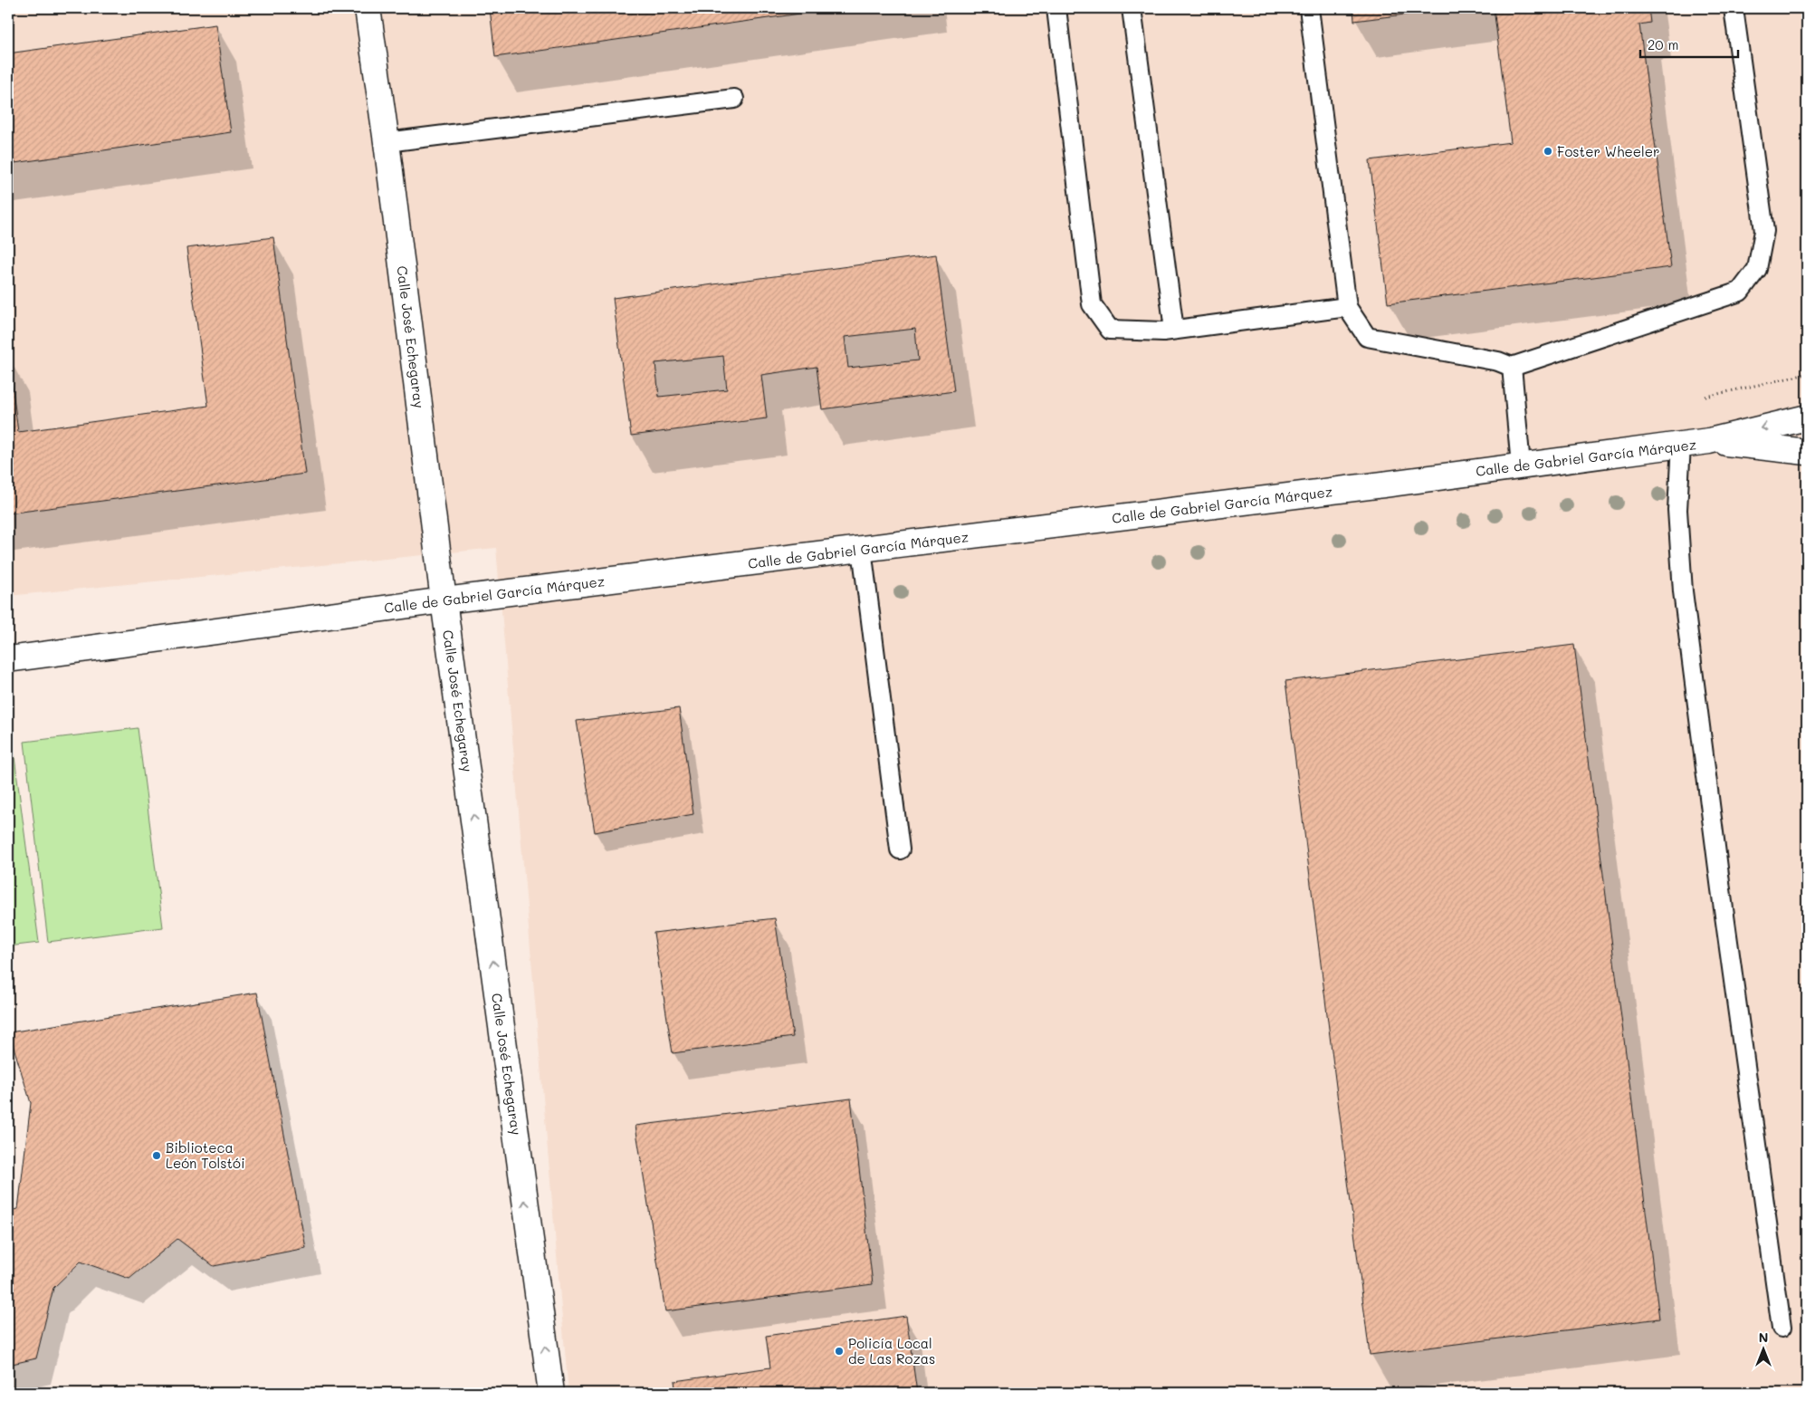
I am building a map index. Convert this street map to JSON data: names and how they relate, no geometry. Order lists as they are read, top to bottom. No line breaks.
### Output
{"streets":{"street":["Calle José Echegaray","Calle de Gabriel García Márquez"]},"crossings":[["Calle José Echegaray","Calle de Gabriel García Márquez"]],"one_way":["Calle José Echegaray"],"places":["Foster Wheeler","Biblioteca León Tolstói","Policía Local de Las Rozas"],"scale_bar":"20 m","north":"top"}
